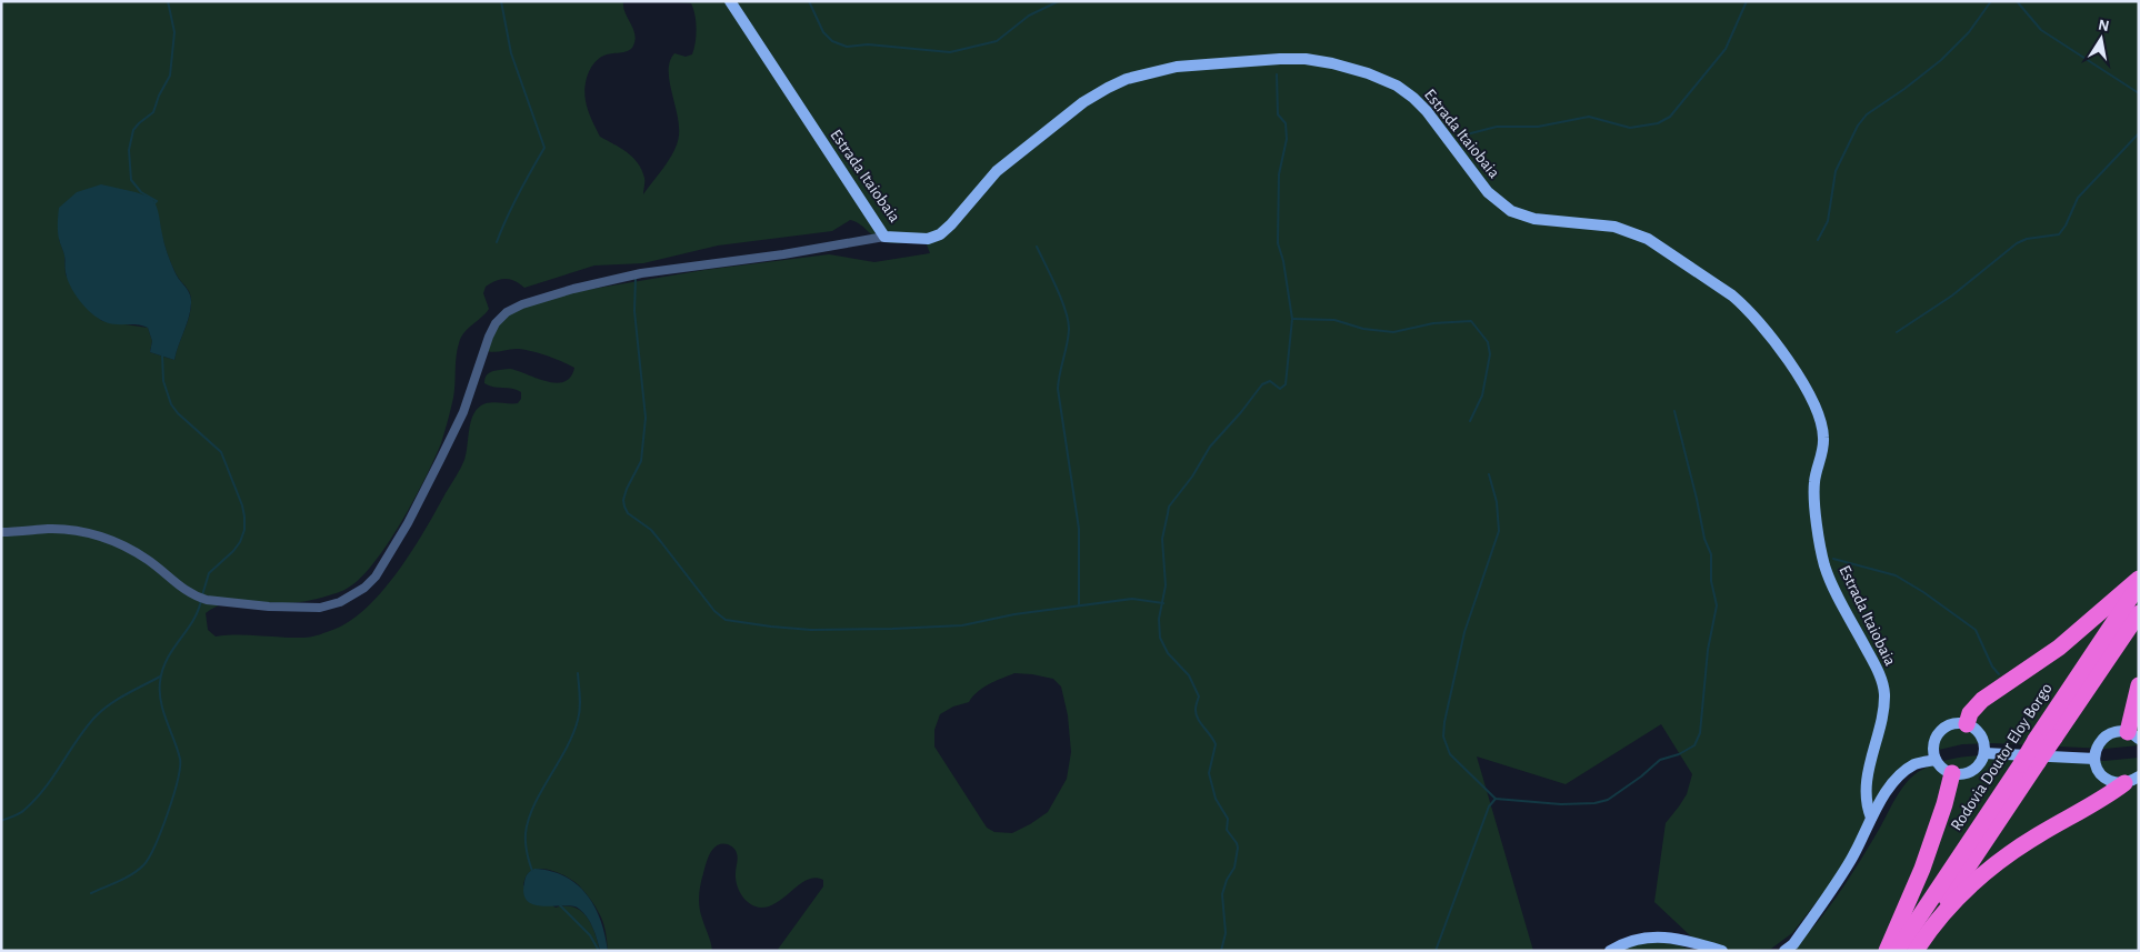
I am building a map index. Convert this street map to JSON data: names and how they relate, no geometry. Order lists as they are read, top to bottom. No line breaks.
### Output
{"streets":{"highway":["Rodovia Doutor Eloy Borgo"],"street":["Estrada Itaiobaia"]},"north":"top"}
